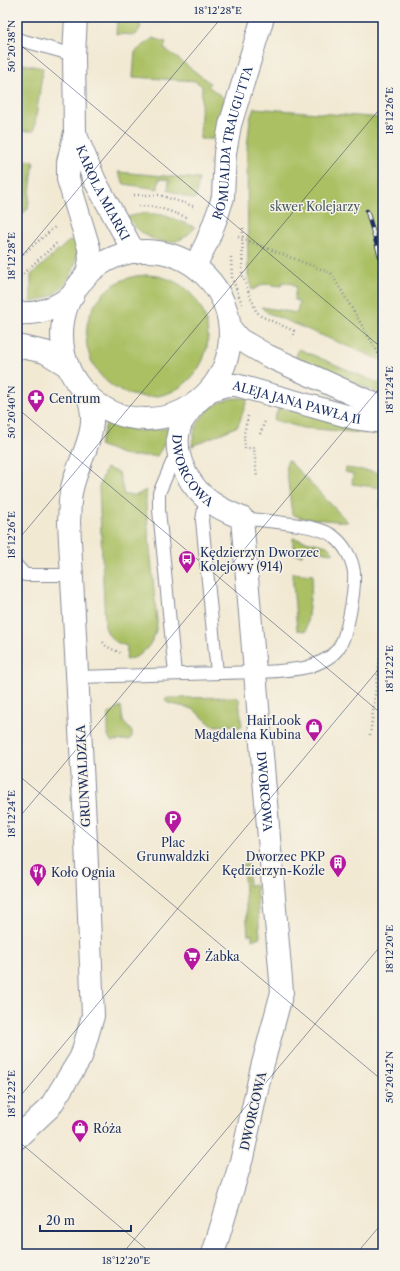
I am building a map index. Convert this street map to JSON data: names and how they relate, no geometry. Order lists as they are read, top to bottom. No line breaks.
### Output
{"streets":{"street":["ROMUALDA TRAUGUTTA","KAROLA MIARKI","ALEJA JANA PAWŁA II","DWORCOWA","GRUNWALDZKA"]},"crossings":[["ROMUALDA TRAUGUTTA","DWORCOWA"],["KAROLA MIARKI","ALEJA JANA PAWŁA II"],["KAROLA MIARKI","DWORCOWA"],["KAROLA MIARKI","GRUNWALDZKA"],["ALEJA JANA PAWŁA II","DWORCOWA"],["ALEJA JANA PAWŁA II","GRUNWALDZKA"]],"parks":["skwer Kolejarzy"],"places":{"pharmacy":["Centrum"],"bus stop":["Kędzierzyn Dworzec Kolejowy (914)"],"shop":["HairLook Magdalena Kubina","Róża"],"parking":["Plac Grunwaldzki"],"building":["Dworzec PKP Kędzierzyn-Koźle"],"restaurant":["Koło Ognia"],"supermarket":["Żabka"]},"scale_bar":"20 m","coordinates":["18°12'28\"E","50°20'38\"N","18°12'26\"E","18°12'24\"E","50°20'40\"N","18°12'22\"E","18°12'20\"E","50°20'42\"N"]}
